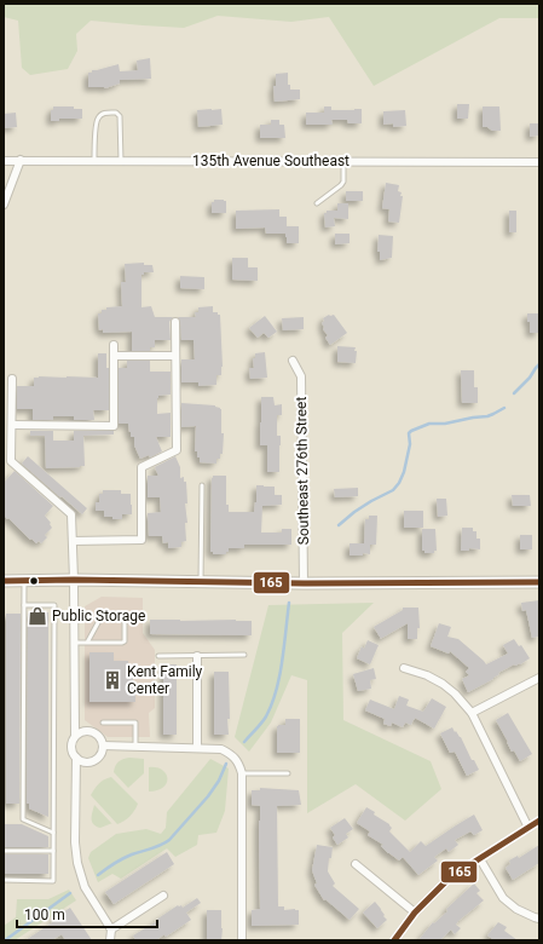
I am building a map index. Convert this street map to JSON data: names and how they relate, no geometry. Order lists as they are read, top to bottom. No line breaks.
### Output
{"streets":{"street":["135th Avenue Southeast","Southeast 276th Street"]},"places":{"shop":["Public Storage"],"building":["Kent Family Center"]},"lines":["transit line 165"],"scale_bar":"100 m"}
